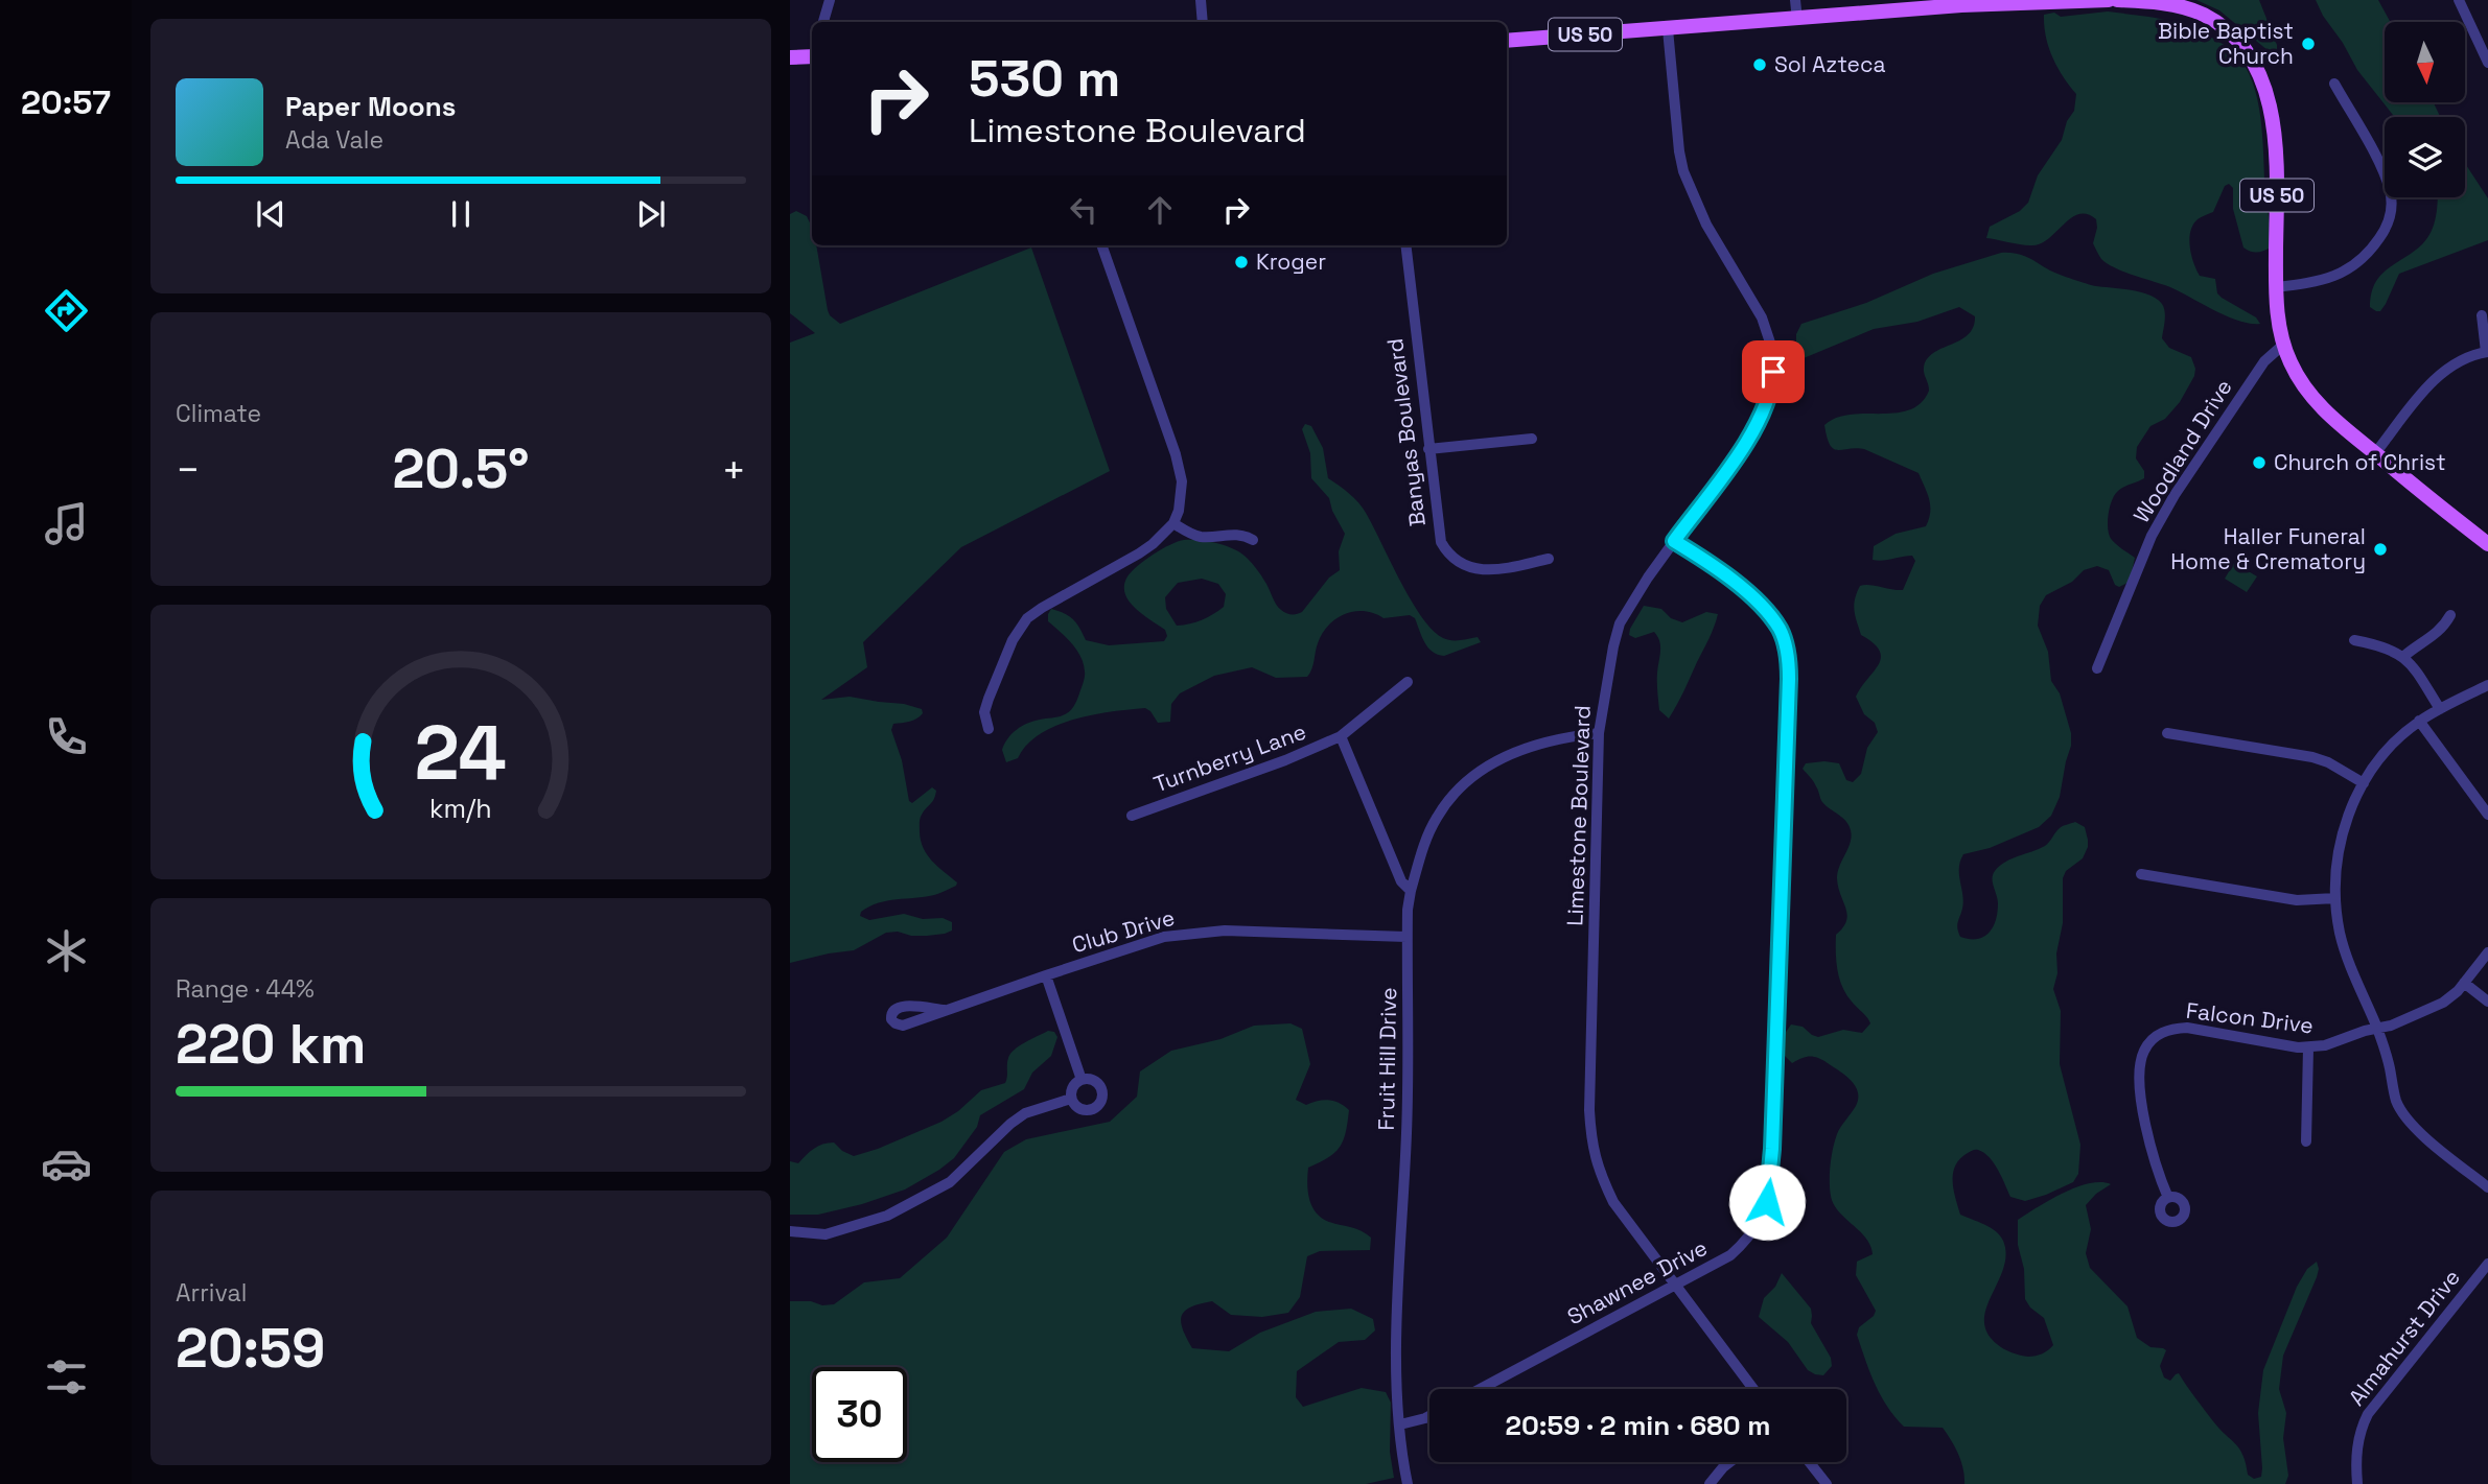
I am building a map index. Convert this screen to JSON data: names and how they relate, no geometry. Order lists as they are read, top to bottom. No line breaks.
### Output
{"streets":{"main road":["US 50"],"street":["Banyas Boulevard","Woodland Drive","Turnberry Lane","Limestone Boulevard","Club Drive","Falcon Drive","Fruit Hill Drive","Shawnee Drive","Almahurst Drive"]},"crossings":[["US 50","Woodland Drive"],["US 50","Limestone Boulevard"],["Limestone Boulevard","Shawnee Drive"],["Club Drive","Fruit Hill Drive"]],"places":["Bible Baptist Church","Sol Azteca","Kroger","Church of Christ","Haller Funeral Home & Crematory"],"north":"bottom","page":{"tabs":"20:57","turn":["530 m","Limestone Boulevard"],"song":["Paper Moons","Ada Vale"],"tile":["Climate",["Range · 44%","220 km"],["Arrival","20:59"]],"heat":["−","20.5°","+"],"limit":"30","trip":"20:59 · 2 min · 680 m","gauge":["24","km/h"]}}
